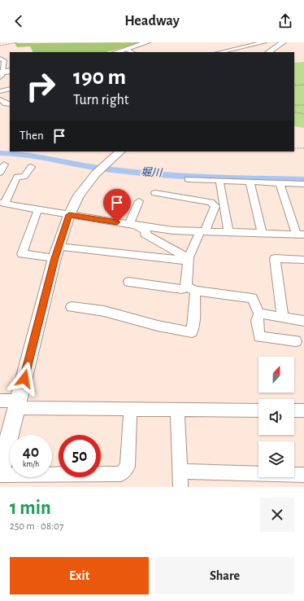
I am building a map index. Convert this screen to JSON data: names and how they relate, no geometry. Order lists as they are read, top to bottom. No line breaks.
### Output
{"water":["堀川"],"north":"top","page":{"header":"Headway","turn":["190 m","Turn right"],"then":"Then","speed":"40 km/h","limit":"50","heading":["1 min","250 m · 08:07"],"buttons":["Exit","Share"]}}
